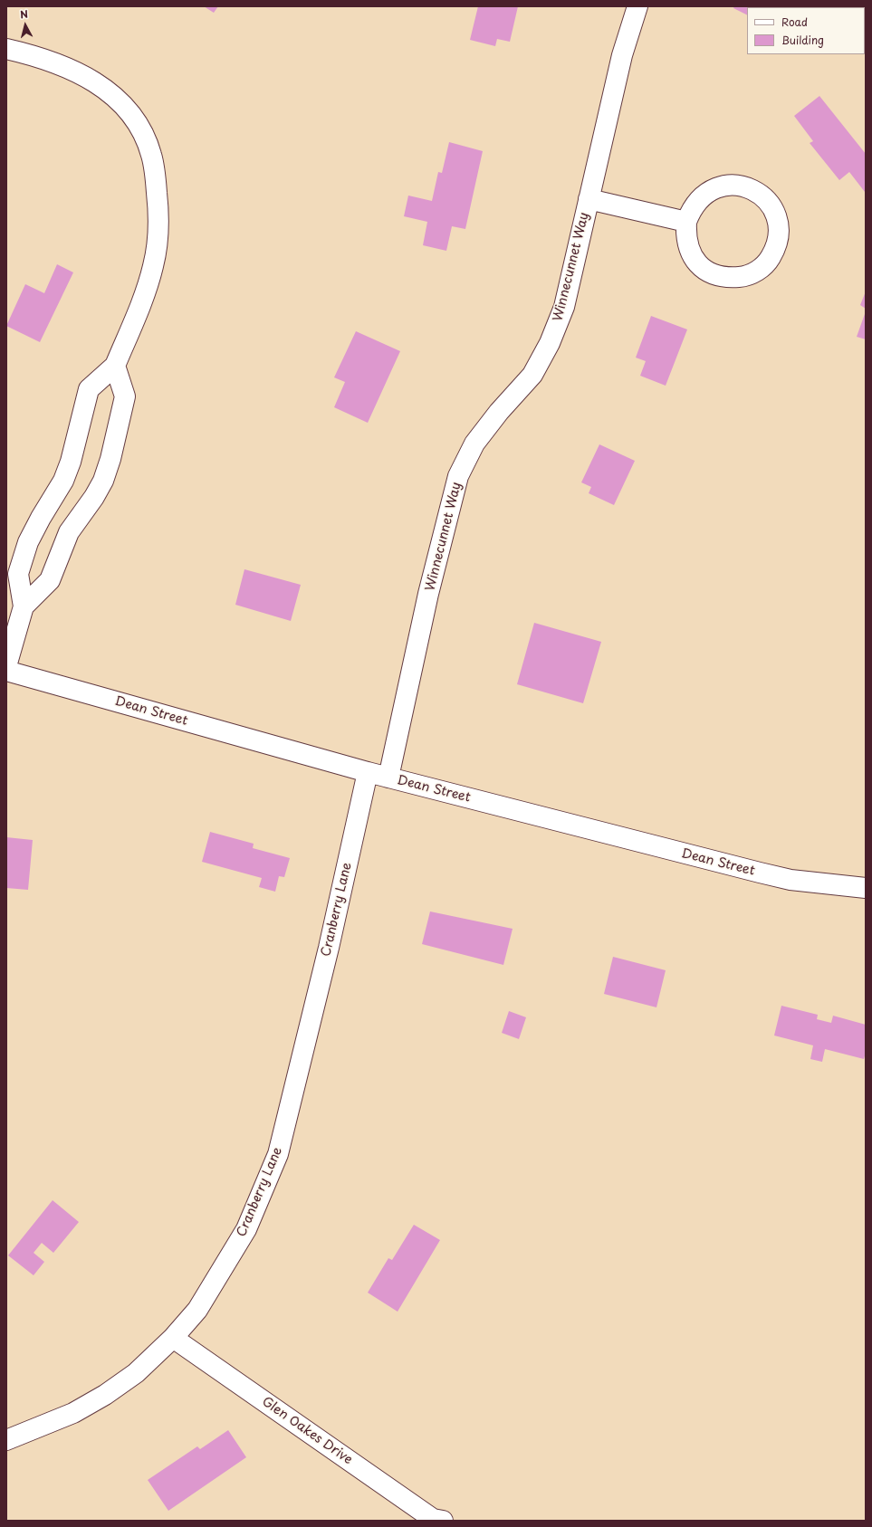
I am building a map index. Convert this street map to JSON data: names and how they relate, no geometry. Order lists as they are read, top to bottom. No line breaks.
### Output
{"streets":{"street":["Winnecunnet Way","Dean Street","Cranberry Lane","Glen Oakes Drive"]},"crossings":[["Winnecunnet Way","Dean Street"],["Dean Street","Cranberry Lane"],["Cranberry Lane","Glen Oakes Drive"]],"legend":["Road","Building"],"north":"top"}
